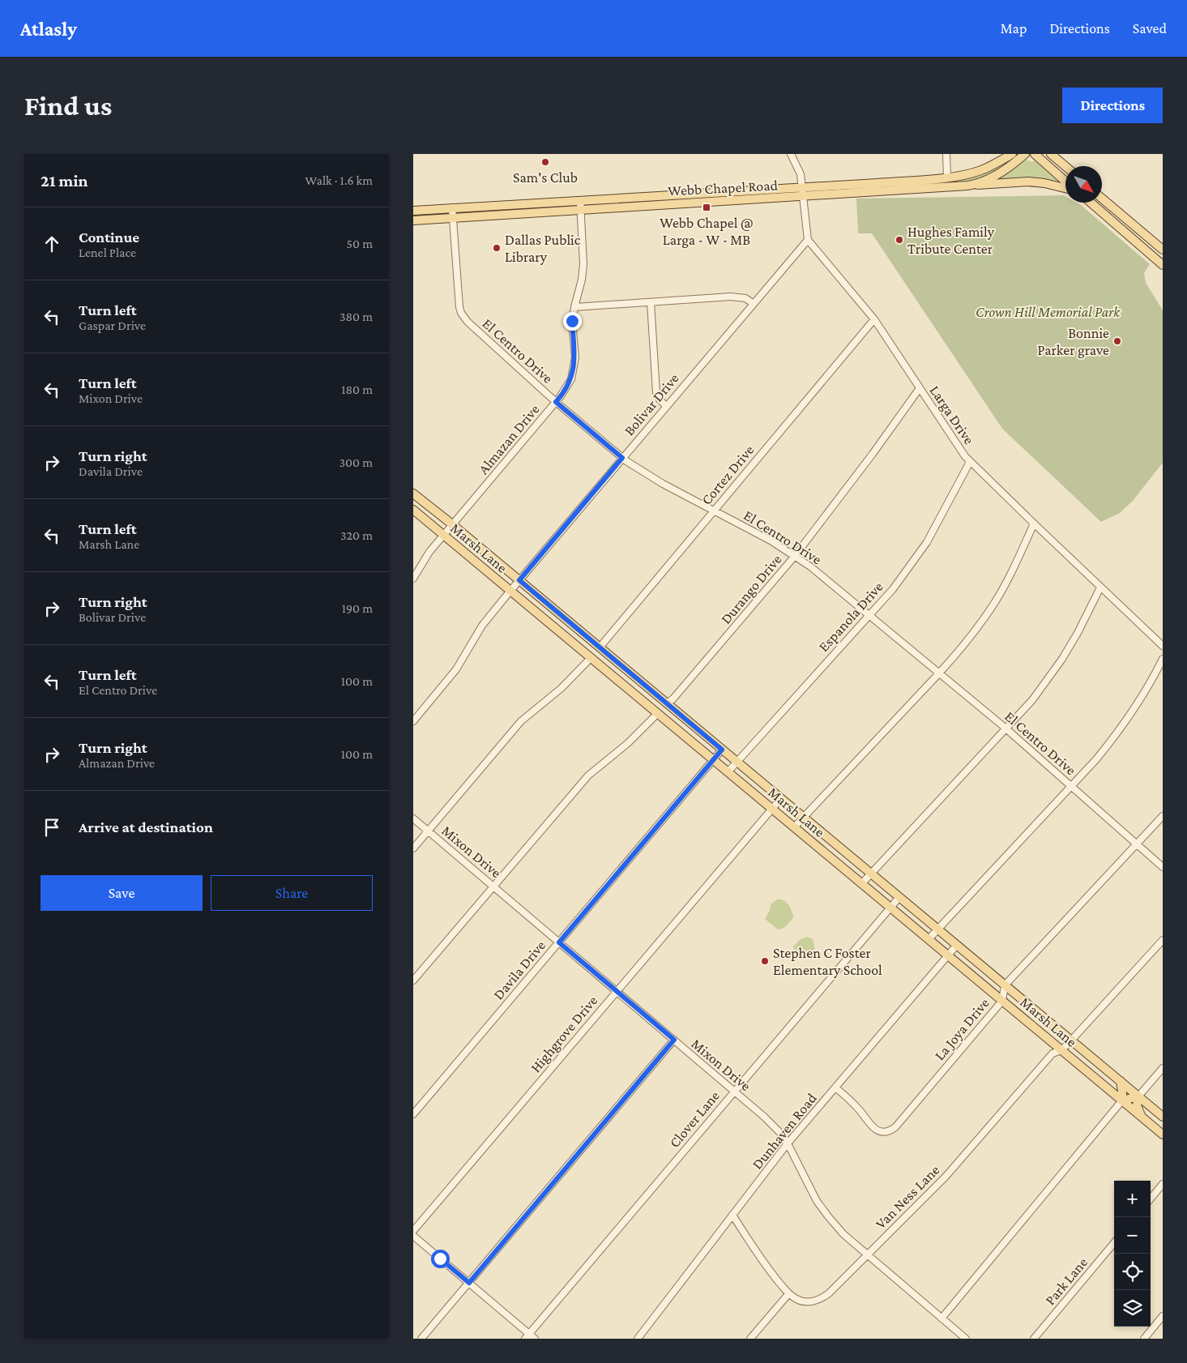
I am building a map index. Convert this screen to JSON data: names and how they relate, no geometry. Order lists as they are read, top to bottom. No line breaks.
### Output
{"streets":{"main road":["Webb Chapel Road","Marsh Lane"],"street":["El Centro Drive","Bolivar Drive","Larga Drive","Almazan Drive","Cortez Drive","Durango Drive","Espanola Drive","Mixon Drive","Davila Drive","La Joya Drive","Highgrove Drive","Clover Lane","Dunhaven Road","Van Ness Lane","Park Lane"]},"crossings":[["Webb Chapel Road","El Centro Drive"],["Webb Chapel Road","Almazan Drive"],["El Centro Drive","Bolivar Drive"],["El Centro Drive","Almazan Drive"],["El Centro Drive","Cortez Drive"],["El Centro Drive","Durango Drive"],["El Centro Drive","Espanola Drive"],["Bolivar Drive","Larga Drive"],["Bolivar Drive","Marsh Lane"],["Larga Drive","Cortez Drive"],["Larga Drive","Durango Drive"],["Larga Drive","Espanola Drive"],["Almazan Drive","Marsh Lane"],["Cortez Drive","Marsh Lane"],["Marsh Lane","Durango Drive"],["Marsh Lane","Espanola Drive"],["Marsh Lane","Davila Drive"],["Marsh Lane","La Joya Drive"],["Marsh Lane","Highgrove Drive"],["Marsh Lane","Clover Lane"],["Marsh Lane","Dunhaven Road"],["Marsh Lane","Van Ness Lane"],["Mixon Drive","Davila Drive"],["Mixon Drive","Highgrove Drive"],["Mixon Drive","Clover Lane"],["Mixon Drive","Dunhaven Road"],["Mixon Drive","Van Ness Lane"],["La Joya Drive","Dunhaven Road"]],"parks":["Crown Hill Memorial Park"],"places":{"other":["Sam's Club","Hughes Family Tribute Center","Dallas Public Library","Bonnie Parker grave","Stephen C Foster Elementary School"],"transit":["Webb Chapel @ Larga - W - MB"]},"north":"bottom right","page":{"header":"Atlasly","nav":["Map","Directions","Saved"],"buttons":["Directions",["Save","Share"]],"title":"Find us","heading":["21 min","Walk · 1.6 km"],"list":[["Continue","Lenel Place","50 m"],["Turn left","Gaspar Drive","380 m"],["Turn left","Mixon Drive","180 m"],["Turn right","Davila Drive","300 m"],["Turn left","Marsh Lane","320 m"],["Turn right","Bolivar Drive","190 m"],["Turn left","El Centro Drive","100 m"],["Turn right","Almazan Drive","100 m"],"Arrive at destination"],"map_buttons":["+","−"]}}
